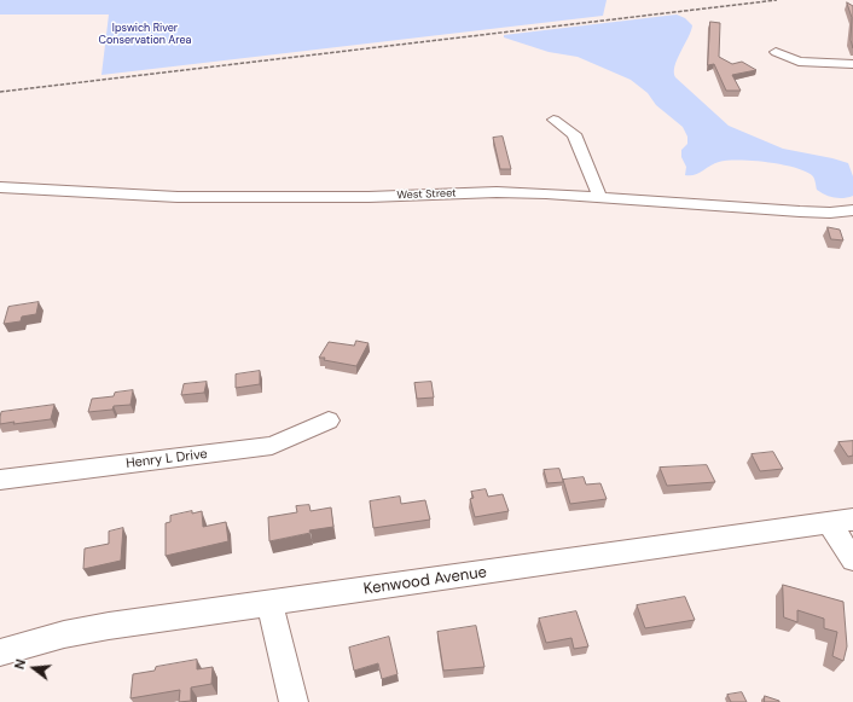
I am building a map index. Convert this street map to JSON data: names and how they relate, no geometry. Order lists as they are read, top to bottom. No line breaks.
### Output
{"streets":{"street":["West Street","Henry L Drive","Kenwood Avenue"]},"parks":["Ipswich River Conservation Area"],"north":"left"}
